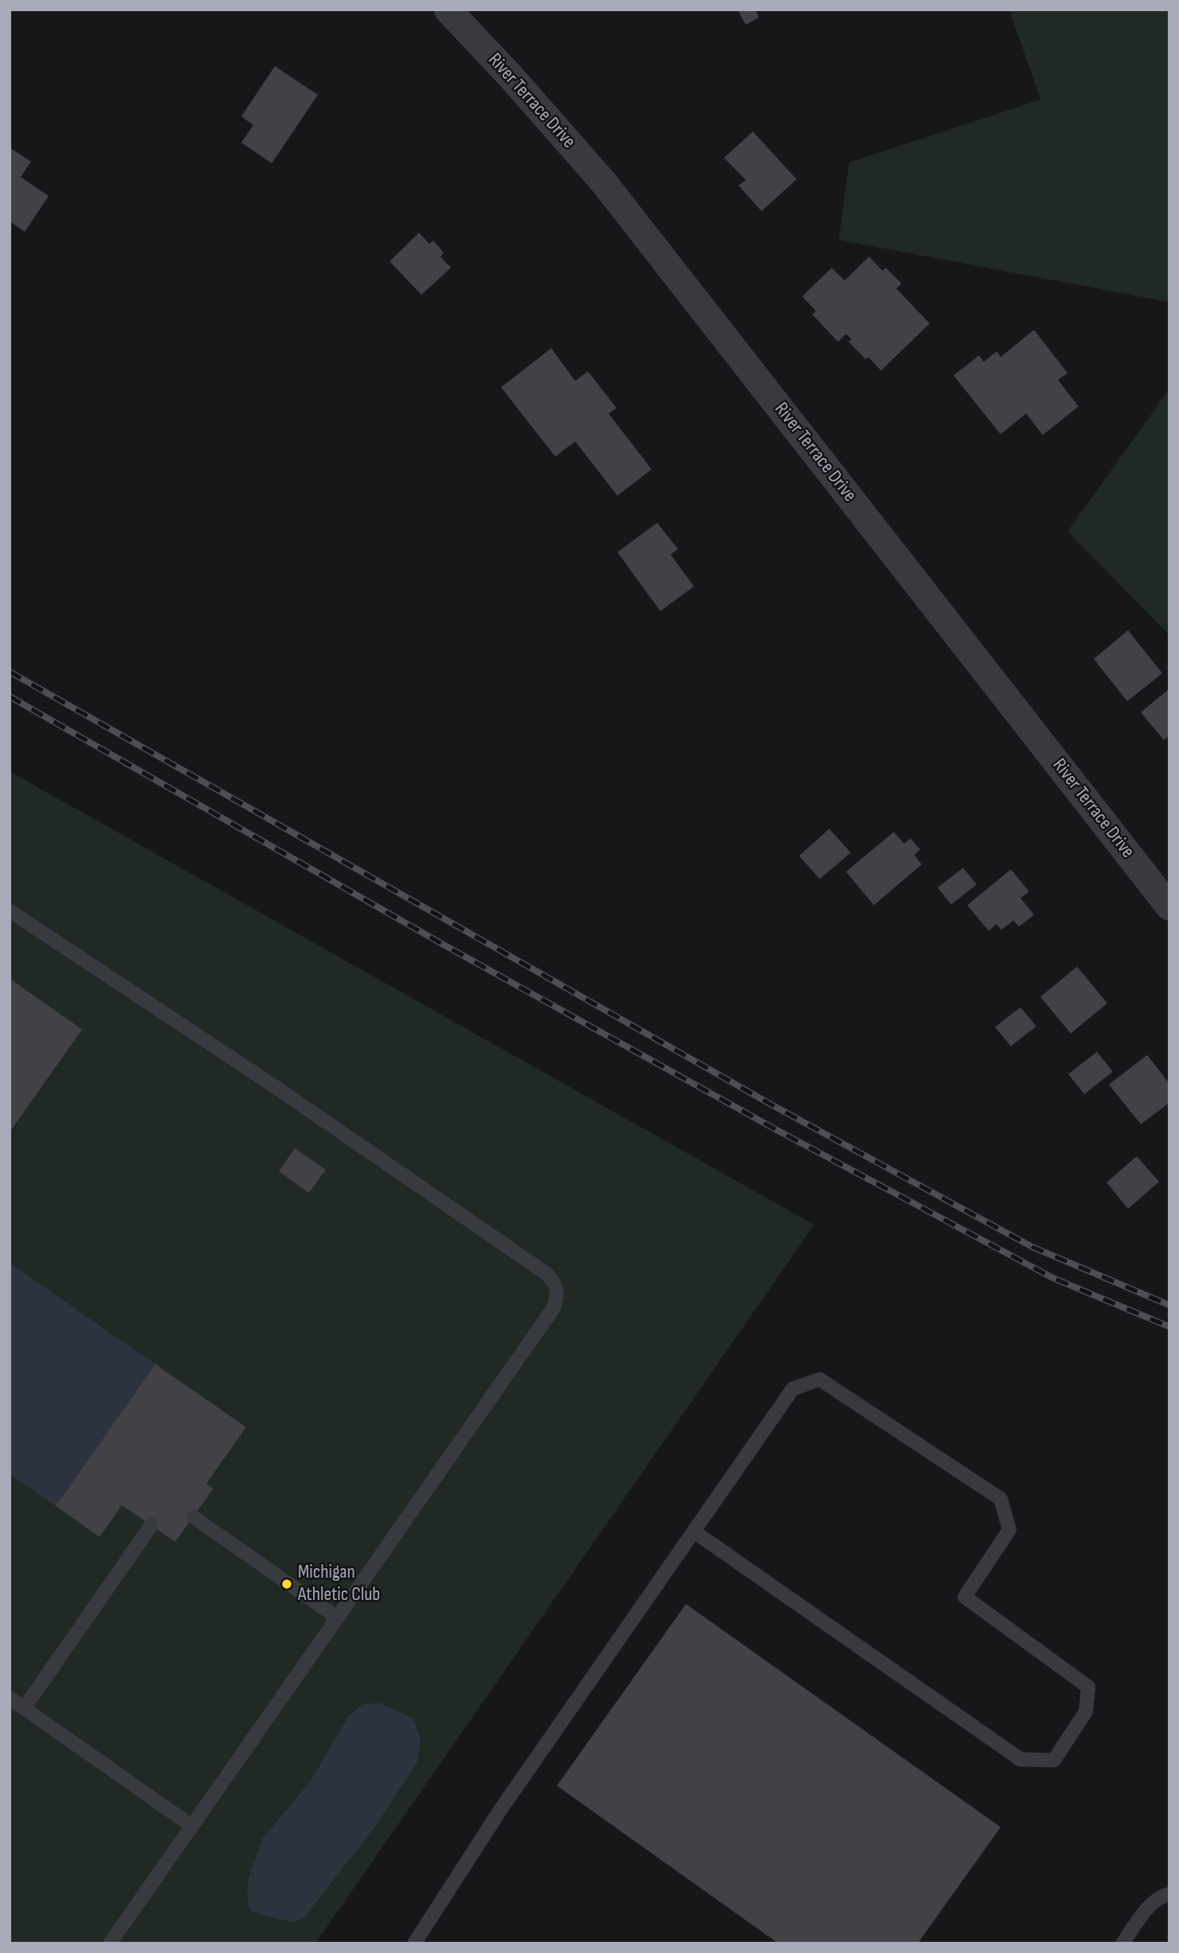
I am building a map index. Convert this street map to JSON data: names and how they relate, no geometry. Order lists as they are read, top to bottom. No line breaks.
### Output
{"streets":{"street":["River Terrace Drive"]},"places":["Michigan Athletic Club"]}
